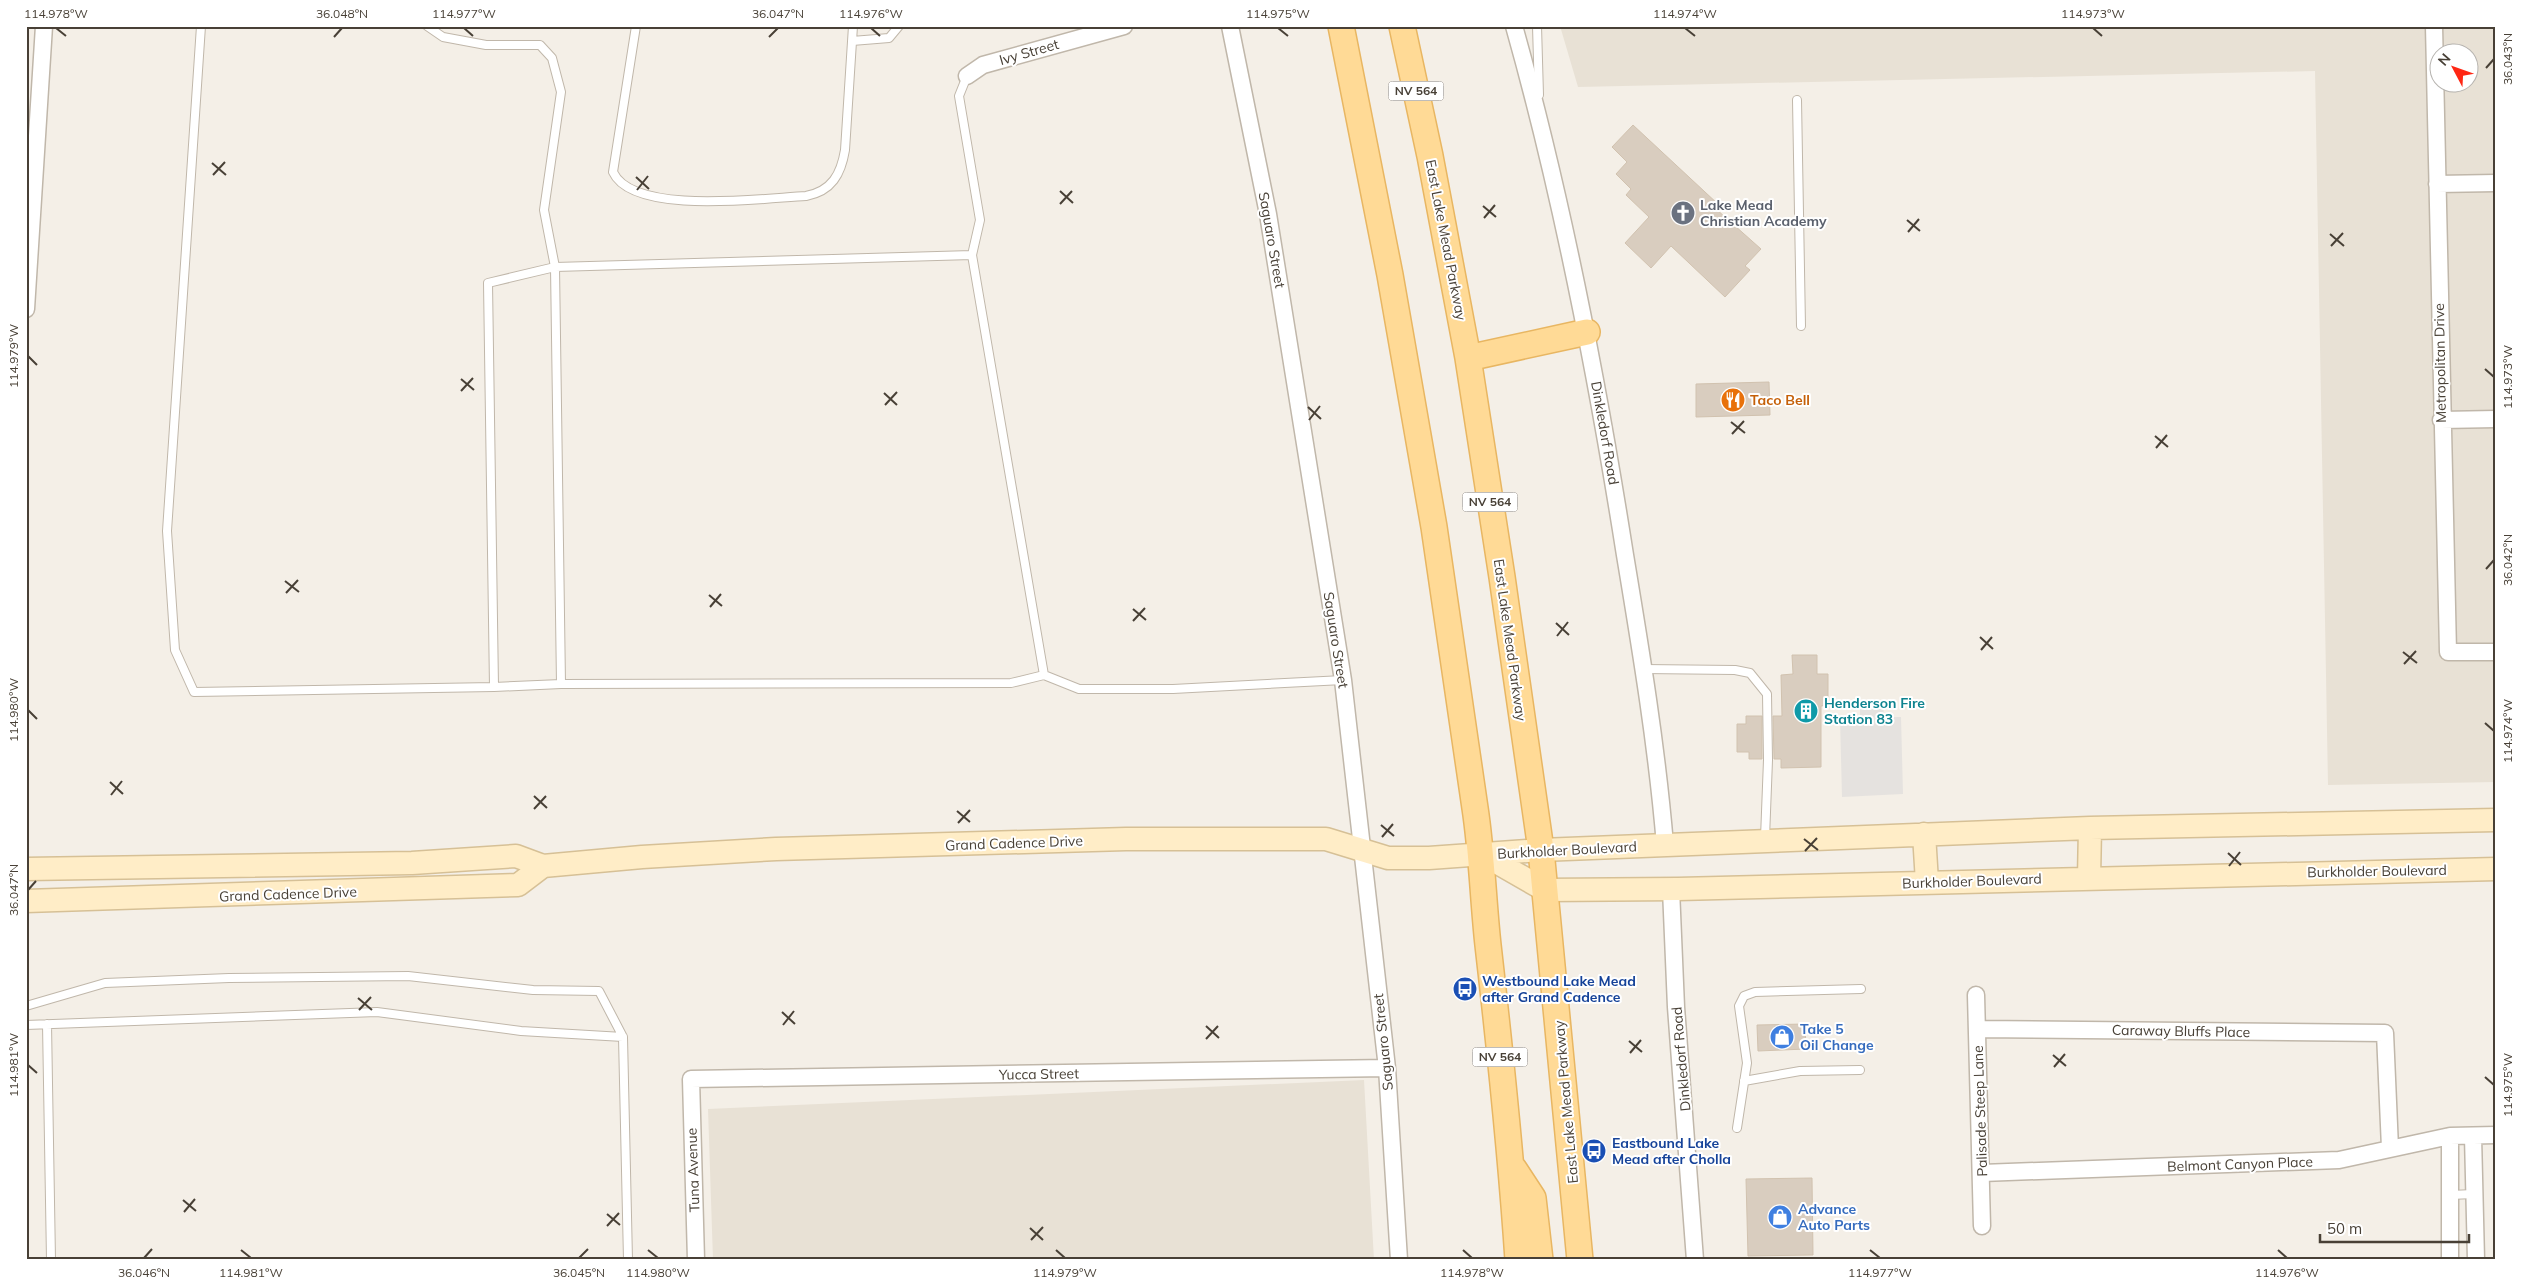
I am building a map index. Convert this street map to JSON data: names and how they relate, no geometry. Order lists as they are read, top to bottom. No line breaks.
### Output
{"streets":{"main road":["NV 564","East Lake Mead Parkway","Grand Cadence Drive","Burkholder Boulevard"],"street":["Ivy Street","Saguaro Street","Metropolitan Drive","Dinkledorf Road","Caraway Bluffs Place","Yucca Street","Palisade Steep Lane","Belmont Canyon Place","Tuna Avenue"]},"crossings":[["NV 564","Grand Cadence Drive"],["NV 564","Burkholder Boulevard"],["Saguaro Street","Grand Cadence Drive"],["Saguaro Street","Yucca Street"],["East Lake Mead Parkway","Burkholder Boulevard"],["Dinkledorf Road","Burkholder Boulevard"],["Grand Cadence Drive","Burkholder Boulevard"],["Caraway Bluffs Place","Palisade Steep Lane"],["Caraway Bluffs Place","Belmont Canyon Place"],["Yucca Street","Tuna Avenue"],["Palisade Steep Lane","Belmont Canyon Place"]],"places":{"church":["Lake Mead Christian Academy"],"restaurant":["Taco Bell"],"building":["Henderson Fire Station 83"],"bus stop":["Westbound Lake Mead after Grand Cadence","Eastbound Lake Mead after Cholla"],"shop":["Take 5 Oil Change","Advance Auto Parts"]},"scale_bar":"50 m","north":"top left","coordinates":["114.978°W","36.048°N","114.977°W","36.047°N","114.976°W","114.975°W","114.974°W","114.973°W","36.043°N","114.979°W","36.042°N","114.980°W","114.981°W","36.046°N","36.045°N"]}
